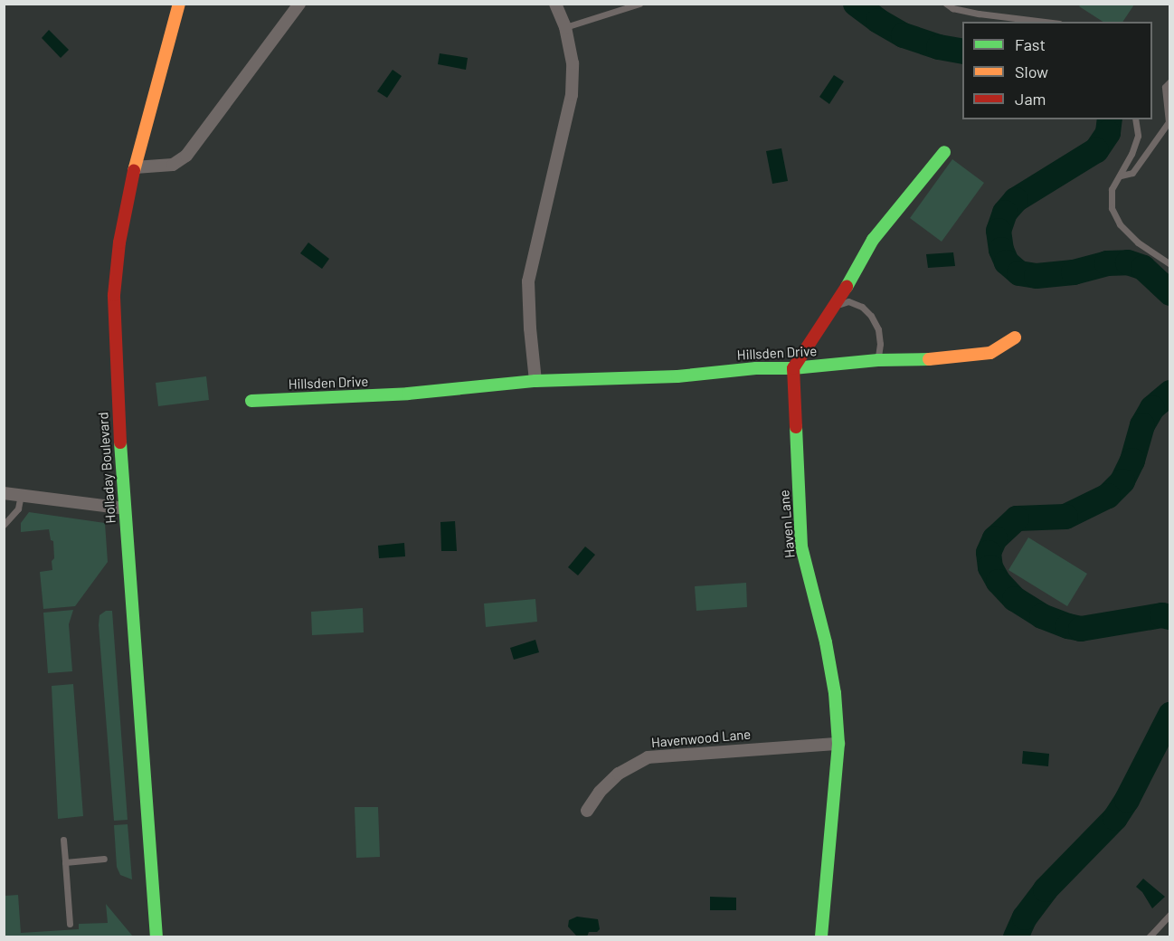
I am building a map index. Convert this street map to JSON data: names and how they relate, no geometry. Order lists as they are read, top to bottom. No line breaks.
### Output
{"streets":{"street":["Hillsden Drive","Holladay Boulevard","Haven Lane","Havenwood Lane"]},"crossings":[["Hillsden Drive","Haven Lane"],["Haven Lane","Havenwood Lane"]],"legend":["Fast","Slow","Jam"]}
